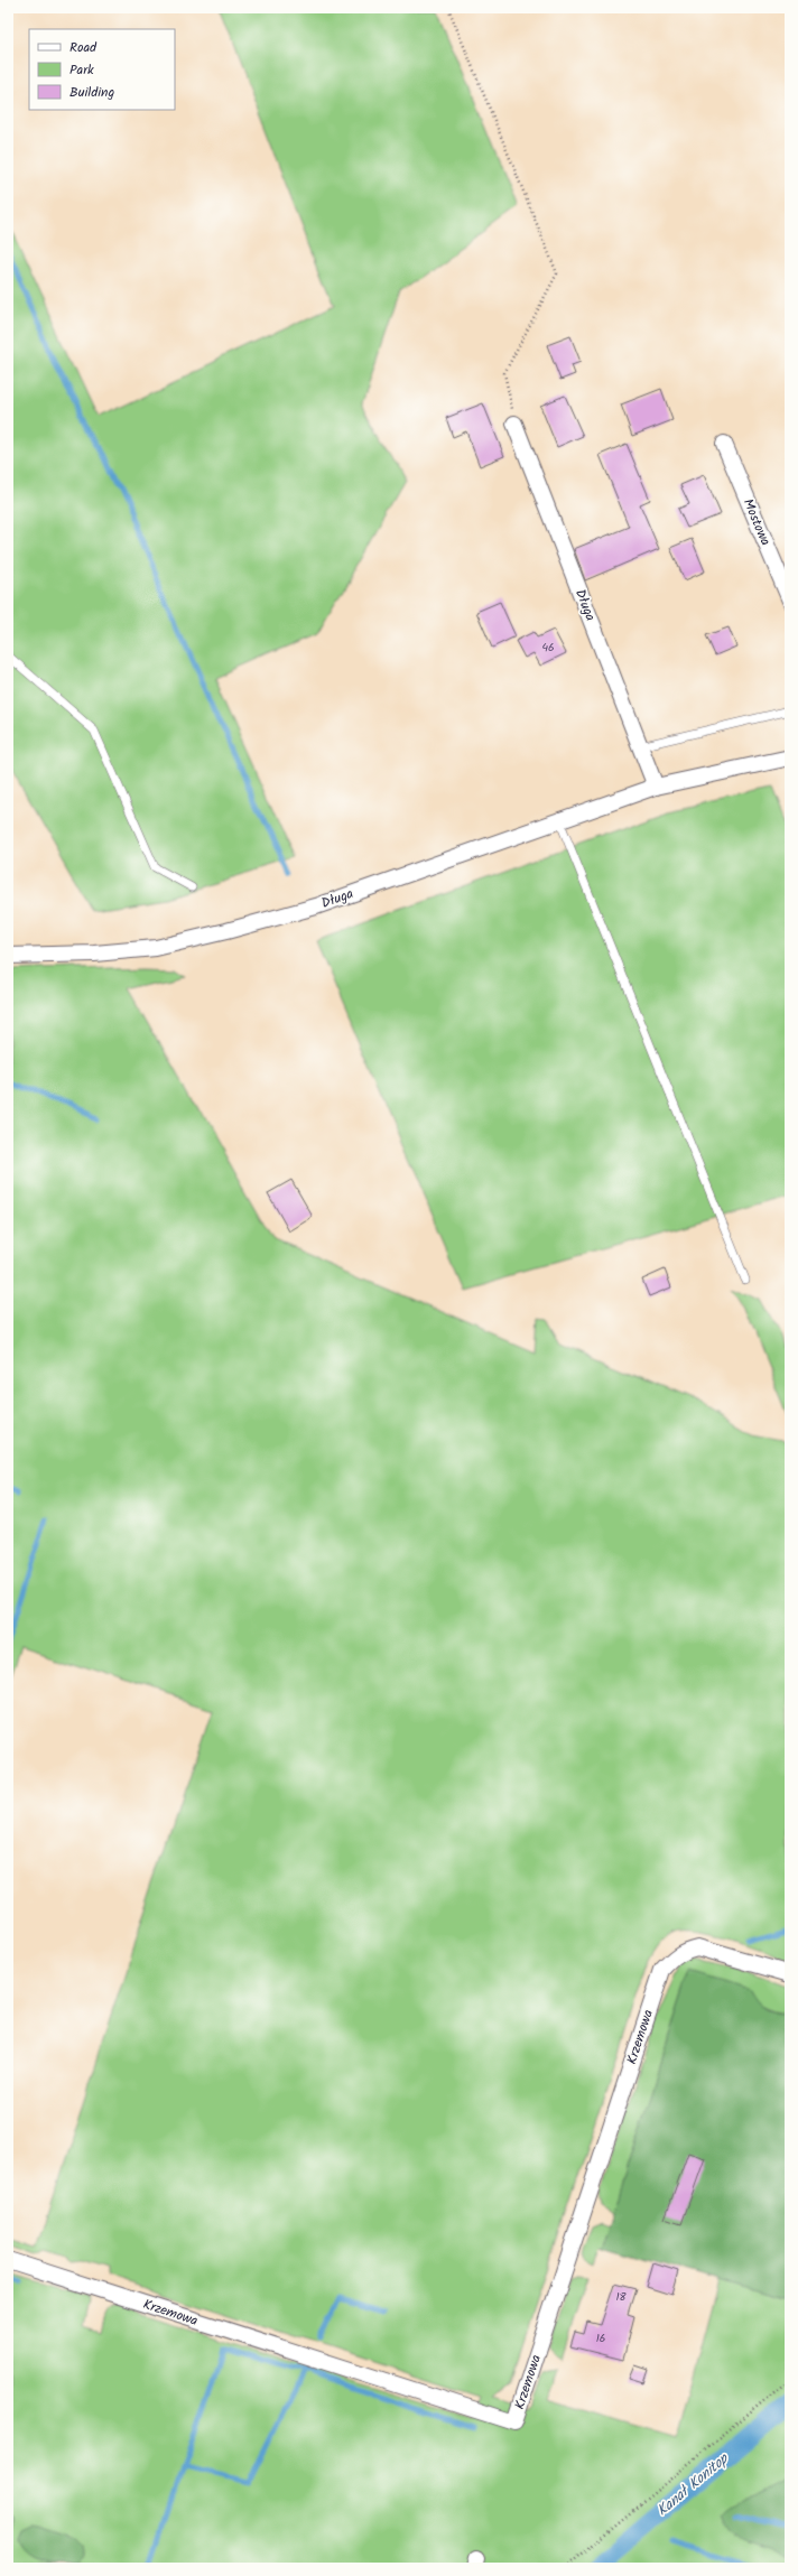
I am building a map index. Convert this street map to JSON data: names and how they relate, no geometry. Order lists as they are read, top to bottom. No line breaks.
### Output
{"streets":{"street":["Mostowa","Długa","Krzemowa"]},"water":["Kanał Konitop"],"house_numbers":["46","18","16"],"legend":["Road","Park","Building"]}
